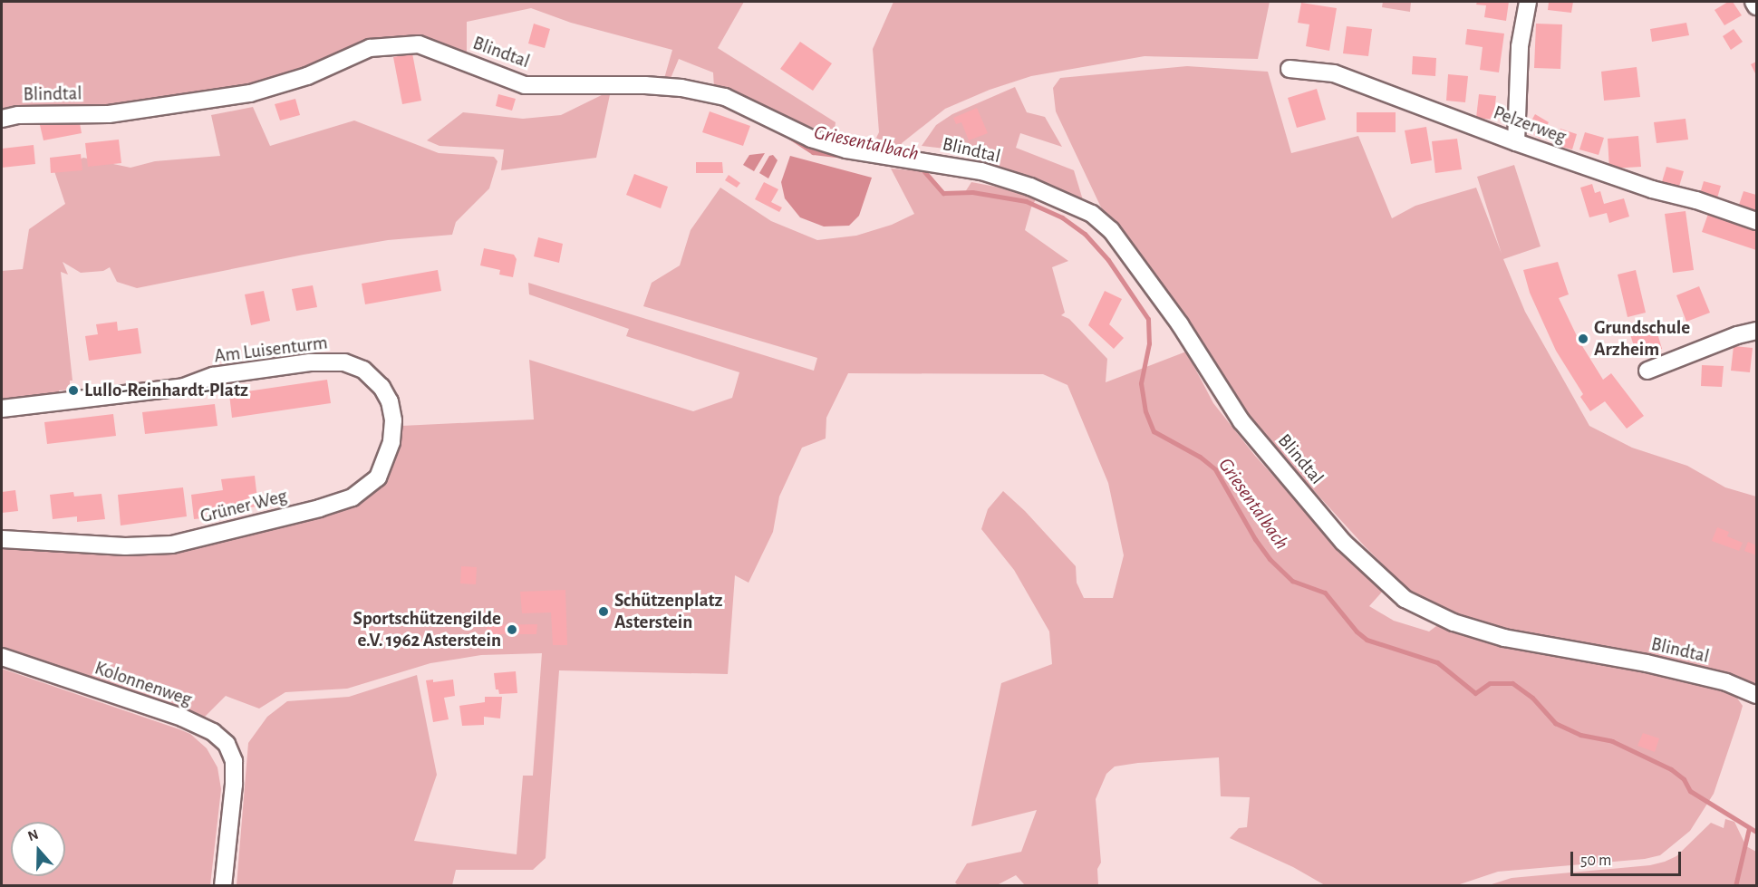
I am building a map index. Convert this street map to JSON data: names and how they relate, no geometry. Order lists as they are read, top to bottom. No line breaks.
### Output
{"streets":{"street":["Blindtal","Pelzerweg","Am Luisenturm","Grüner Weg","Kolonnenweg"]},"crossings":[["Am Luisenturm","Grüner Weg"]],"water":["Griesentalbach"],"places":["Grundschule Arzheim","Lullo-Reinhardt-Platz","Schützenplatz Asterstein","Sportschützengilde e.V. 1962 Asterstein"],"scale_bar":"50 m","north":"top"}
